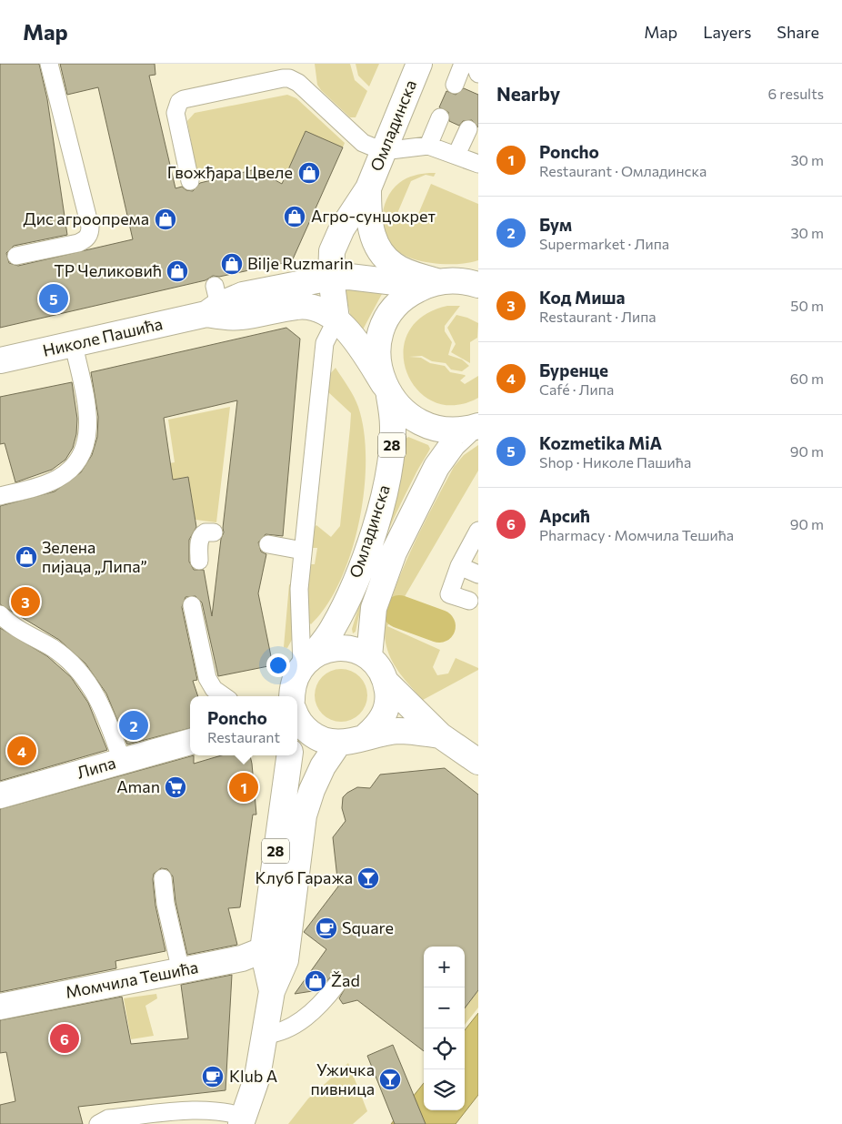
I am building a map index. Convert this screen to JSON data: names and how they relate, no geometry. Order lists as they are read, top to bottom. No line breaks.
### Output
{"streets":{"main road":["Омладинска","Николе Пашића","28","Липа","Момчила Тешића"]},"crossings":[["Омладинска","Николе Пашића"],["28","Момчила Тешића"]],"places":{"shop":["Гвожђара Цвеле","Агро-сунцокрет","Дис агроопрема","Bilje Ruzmarin","ТР Челиковић","Зелена пијаца „Липа”","Žad"],"supermarket":["Aman"],"bar":["Клуб Гаража","Ужичка пивница"],"cafe":["Square","Klub A"]},"page":{"header":"Map","nav":["Map","Layers","Share"],"heading":["Nearby","6 results"],"list":[{"mark":"1","name":"Poncho","note":"Restaurant · Омладинска","value":"30 m"},{"mark":"2","name":"Бум","note":"Supermarket · Липа","value":"30 m"},{"mark":"3","name":"Код Миша","note":"Restaurant · Липа","value":"50 m"},{"mark":"4","name":"Буренце","note":"Café · Липа","value":"60 m"},{"mark":"5","name":"Kozmetika MiA","note":"Shop · Николе Пашића","value":"90 m"},{"mark":"6","name":"Арсић","note":"Pharmacy · Момчила Тешића","value":"90 m"}],"pins":["5","3","2","4","1","6"],"popup":["Poncho","Restaurant"],"map_buttons":["+","−"]}}
